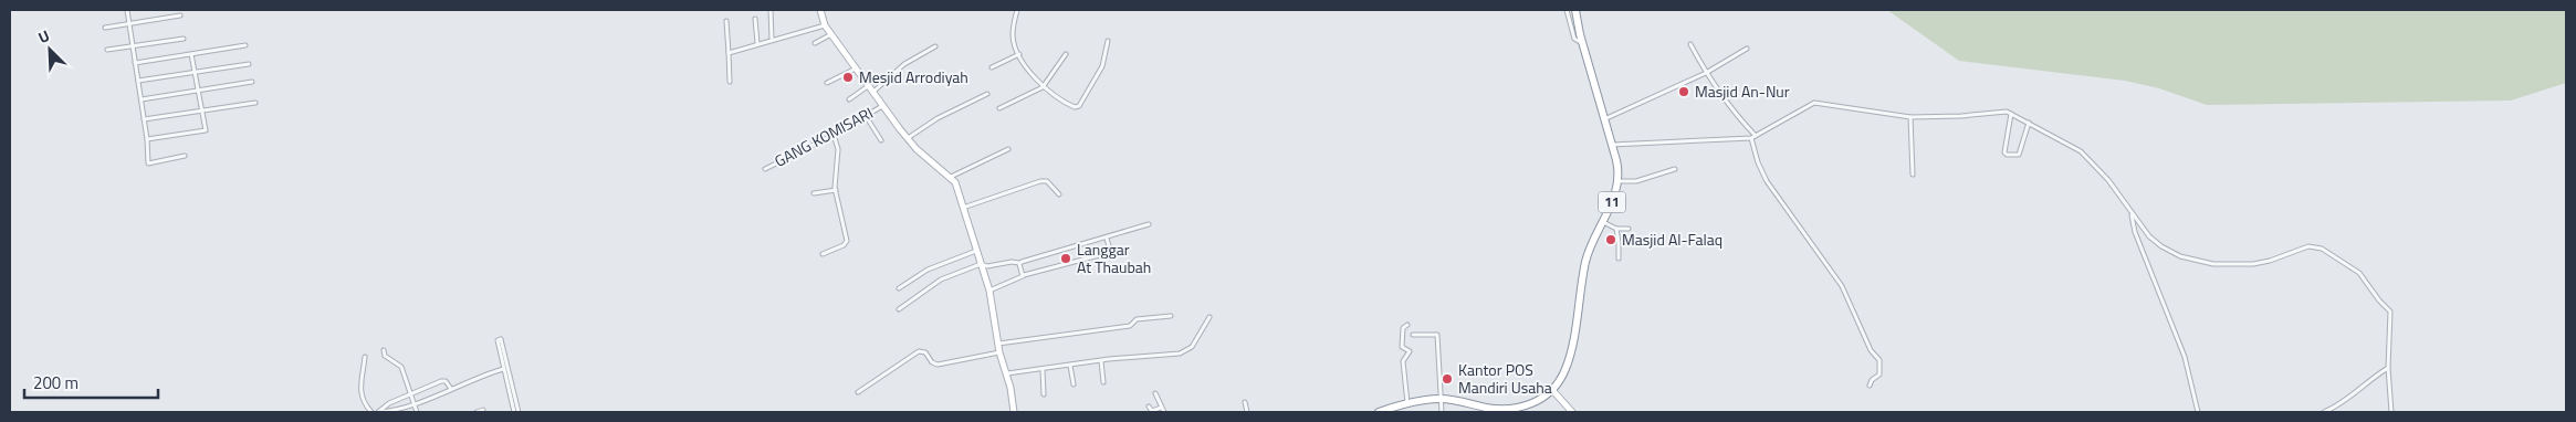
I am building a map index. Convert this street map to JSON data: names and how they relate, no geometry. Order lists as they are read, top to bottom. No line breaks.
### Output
{"streets":{"highway":["11"],"street":["GANG KOMISARI"]},"places":["Mesjid Arrodiyah","Masjid An-Nur","Masjid Al-Falaq","Langgar At Thaubah","Kantor POS Mandiri Usaha"],"scale_bar":"200 m","north":"top left"}
